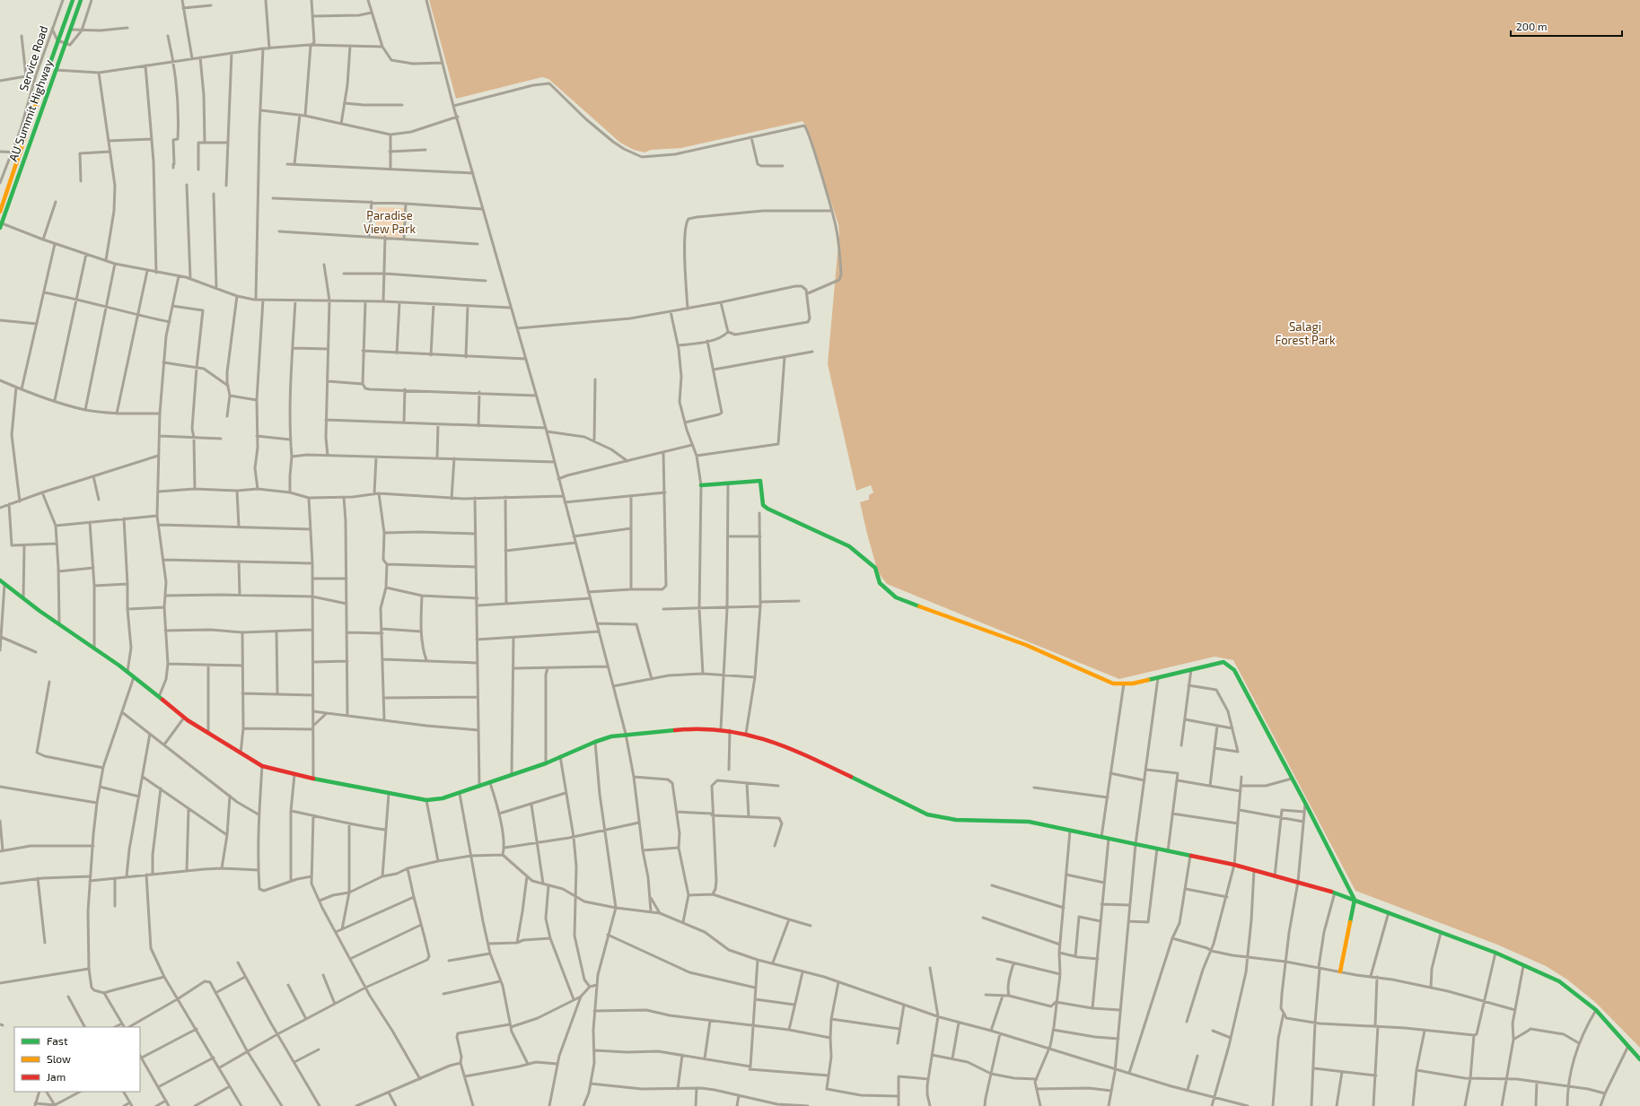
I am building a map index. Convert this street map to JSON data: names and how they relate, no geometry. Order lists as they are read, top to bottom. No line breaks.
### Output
{"streets":{"street":["Service Road","AU Summit Highway"]},"parks":["Paradise View Park","Salagi Forest Park"],"legend":["Fast","Slow","Jam"],"scale_bar":"200 m"}
